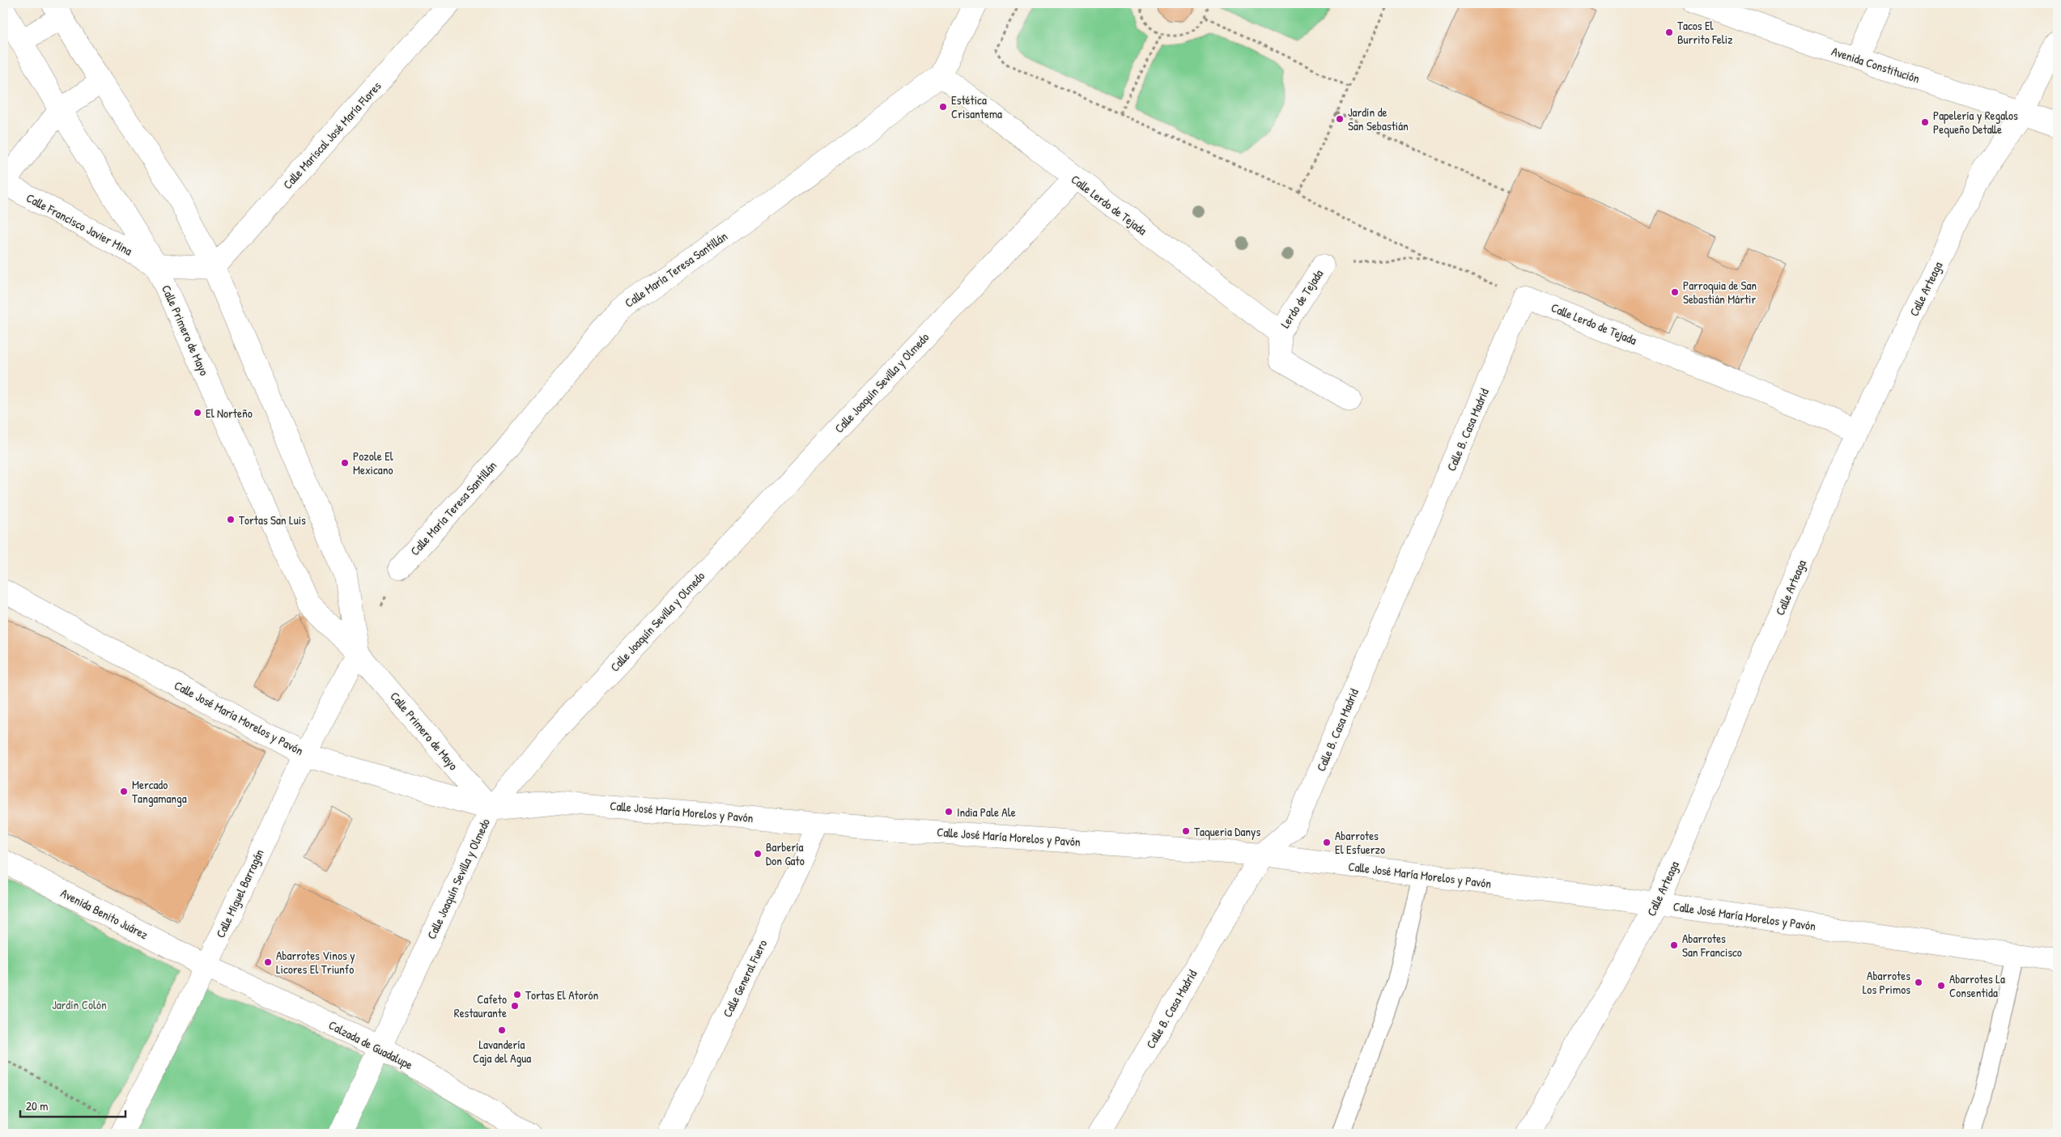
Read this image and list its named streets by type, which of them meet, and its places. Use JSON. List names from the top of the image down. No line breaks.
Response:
{"streets":{"street":["Avenida Constitución","Calle Mariscal José María Flores","Calle Lerdo de Tejada","Calle Francisco Javier Mina","Calle María Teresa Santillán","Calle Arteaga","Lerdo de Tejada","Calle Primero de Mayo","Calle Joaquín Sevilla y Olmedo","Calle B. Casa Madrid","Calle José María Morelos y Pavón","Calle Miguel Barragán","Avenida Benito Juárez","Calle General Fuero","Calzada de Guadalupe"]},"crossings":[["Avenida Constitución","Calle Arteaga"],["Calle Lerdo de Tejada","Calle María Teresa Santillán"],["Calle Lerdo de Tejada","Calle Arteaga"],["Calle Lerdo de Tejada","Lerdo de Tejada"],["Calle Lerdo de Tejada","Calle Joaquín Sevilla y Olmedo"],["Calle Lerdo de Tejada","Calle B. Casa Madrid"],["Calle Francisco Javier Mina","Calle Primero de Mayo"],["Calle Arteaga","Calle José María Morelos y Pavón"],["Calle Primero de Mayo","Calle Joaquín Sevilla y Olmedo"],["Calle Primero de Mayo","Calle José María Morelos y Pavón"],["Calle Primero de Mayo","Calle Miguel Barragán"],["Calle Joaquín Sevilla y Olmedo","Calle José María Morelos y Pavón"],["Calle Joaquín Sevilla y Olmedo","Calzada de Guadalupe"],["Calle B. Casa Madrid","Calle José María Morelos y Pavón"],["Calle José María Morelos y Pavón","Calle Miguel Barragán"],["Calle José María Morelos y Pavón","Calle General Fuero"],["Calle Miguel Barragán","Avenida Benito Juárez"],["Calle Miguel Barragán","Calzada de Guadalupe"],["Avenida Benito Juárez","Calzada de Guadalupe"]],"parks":["Jardín Colón"],"places":["Tacos El Burrito Feliz","Estética Crisantema","Jardín de San Sebastián","Papelería y Regalos Pequeño Detalle","Parroquia de San Sebastián Mártir","El Norteño","Pozole El Mexicano","Tortas San Luis","Mercado Tangamanga","India Pale Ale","Taqueria Danys","Abarrotes El Esfuerzo","Barbería Don Gato","Abarrotes San Francisco","Abarrotes Vinos y Licores El Triunfo","Abarrotes Los Primos","Abarrotes La Consentida","Tortas El Atorón","Cafeto Restaurante","Lavandería Caja del Agua"],"scale_bar":"20 m"}
